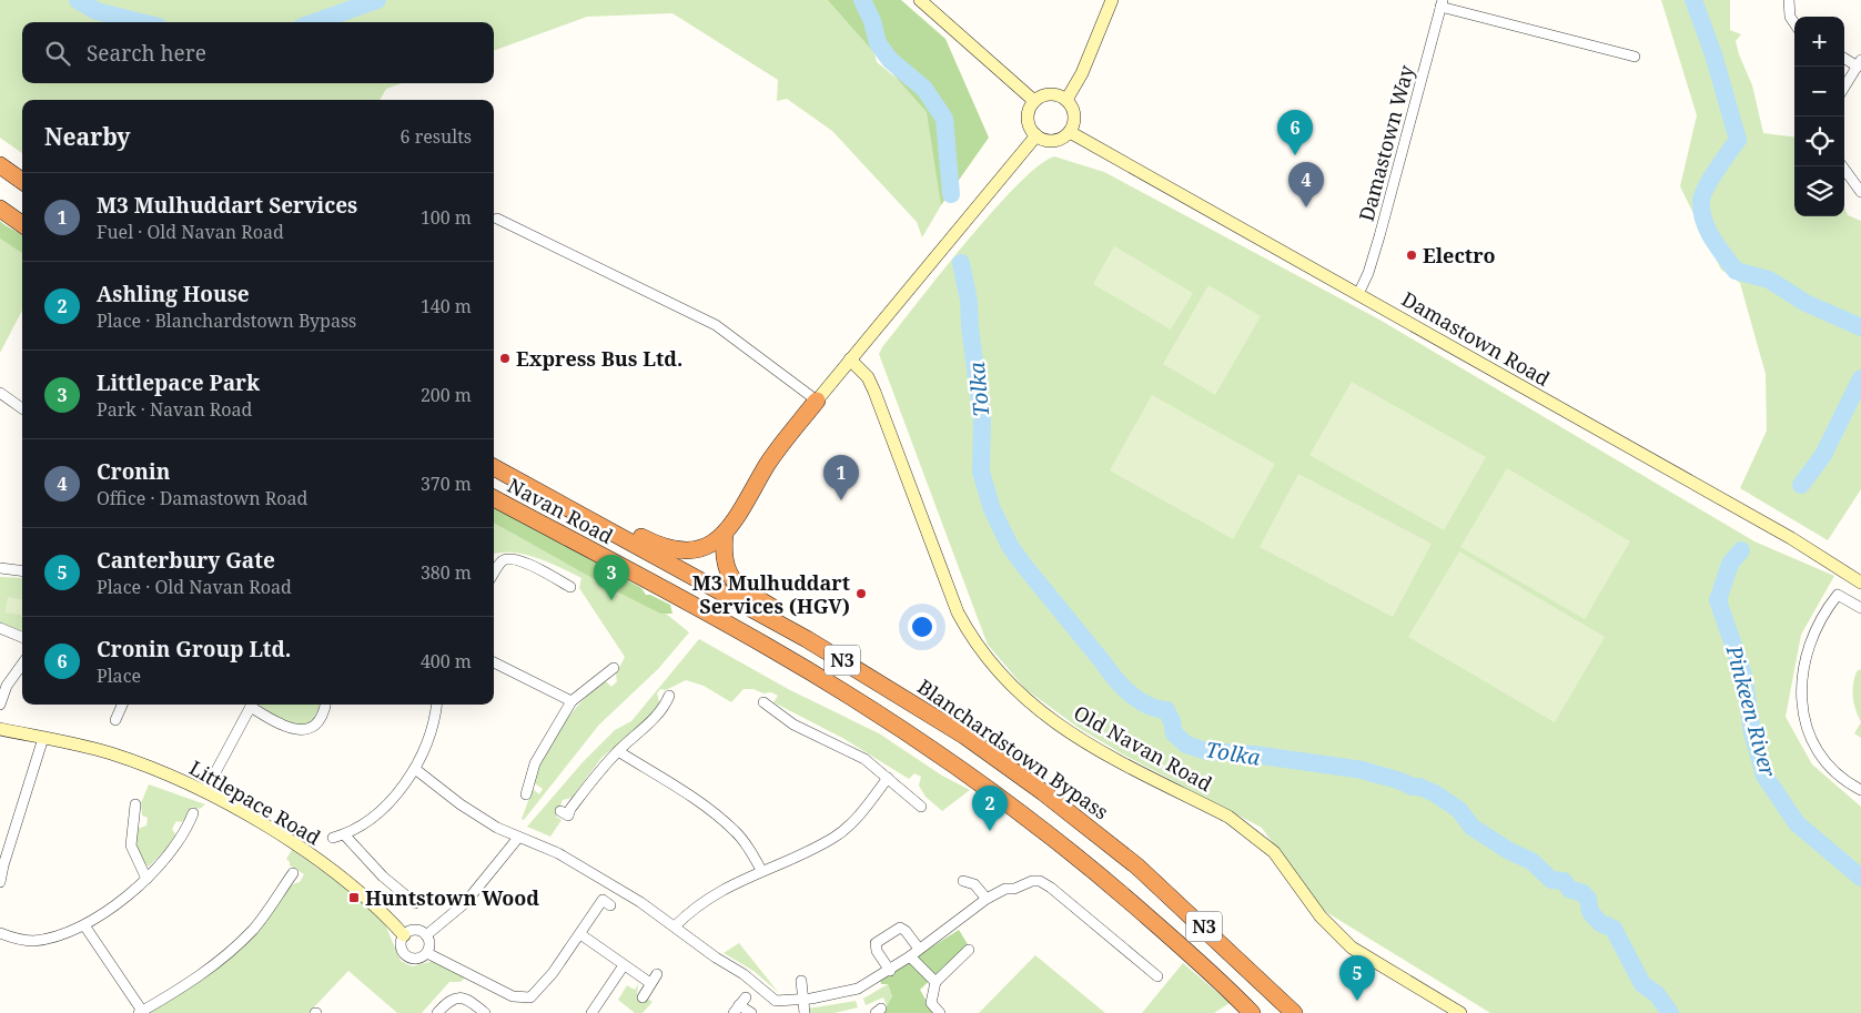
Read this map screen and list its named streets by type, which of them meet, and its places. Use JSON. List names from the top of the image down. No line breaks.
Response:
{"streets":{"highway":["Navan Road","N3","Blanchardstown Bypass"],"street":["Damastown Way","Damastown Road","Old Navan Road","Littlepace Road"]},"crossings":[["Damastown Way","Damastown Road"],["Navan Road","Blanchardstown Bypass"]],"water":["Tolka","Pinkeen River"],"places":{"other":["Electro","Express Bus Ltd.","M3 Mulhuddart Services (HGV)"],"transit":["Huntstown Wood"]},"page":{"map_buttons":["+","−"],"search":"Search here","heading":["Nearby","6 results"],"pins":["6","4","1","3","2","5"],"list":[{"mark":"1","name":"M3 Mulhuddart Services","note":"Fuel · Old Navan Road","value":"100 m"},{"mark":"2","name":"Ashling House","note":"Place · Blanchardstown Bypass","value":"140 m"},{"mark":"3","name":"Littlepace Park","note":"Park · Navan Road","value":"200 m"},{"mark":"4","name":"Cronin","note":"Office · Damastown Road","value":"370 m"},{"mark":"5","name":"Canterbury Gate","note":"Place · Old Navan Road","value":"380 m"},{"mark":"6","name":"Cronin Group Ltd.","note":"Place","value":"400 m"}]}}
